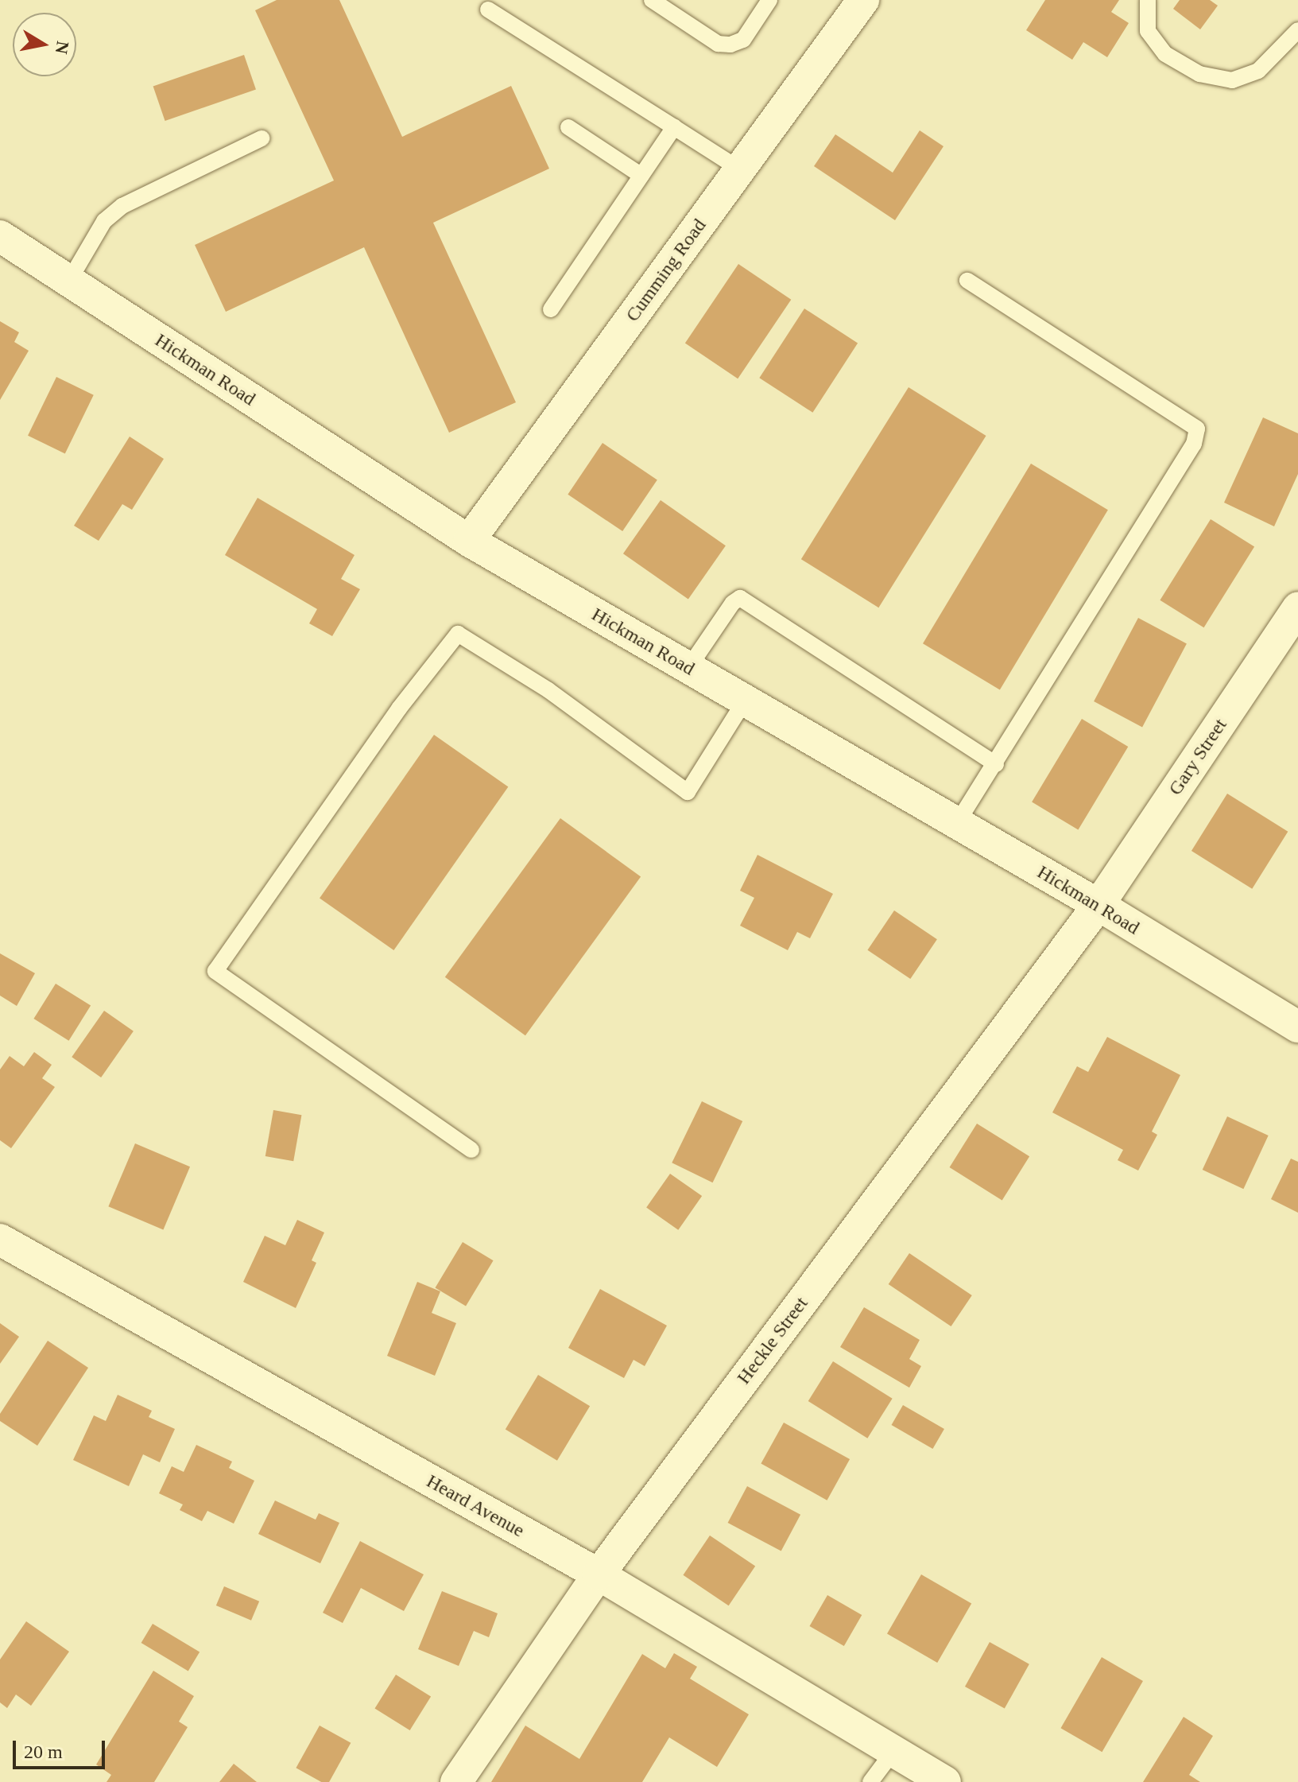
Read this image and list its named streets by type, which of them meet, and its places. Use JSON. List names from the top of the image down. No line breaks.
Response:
{"streets":{"street":["Cumming Road","Hickman Road","Gary Street","Heckle Street","Heard Avenue"]},"crossings":[["Cumming Road","Hickman Road"],["Hickman Road","Gary Street"],["Hickman Road","Heckle Street"],["Gary Street","Heckle Street"],["Heckle Street","Heard Avenue"]],"scale_bar":"20 m","north":"right"}
